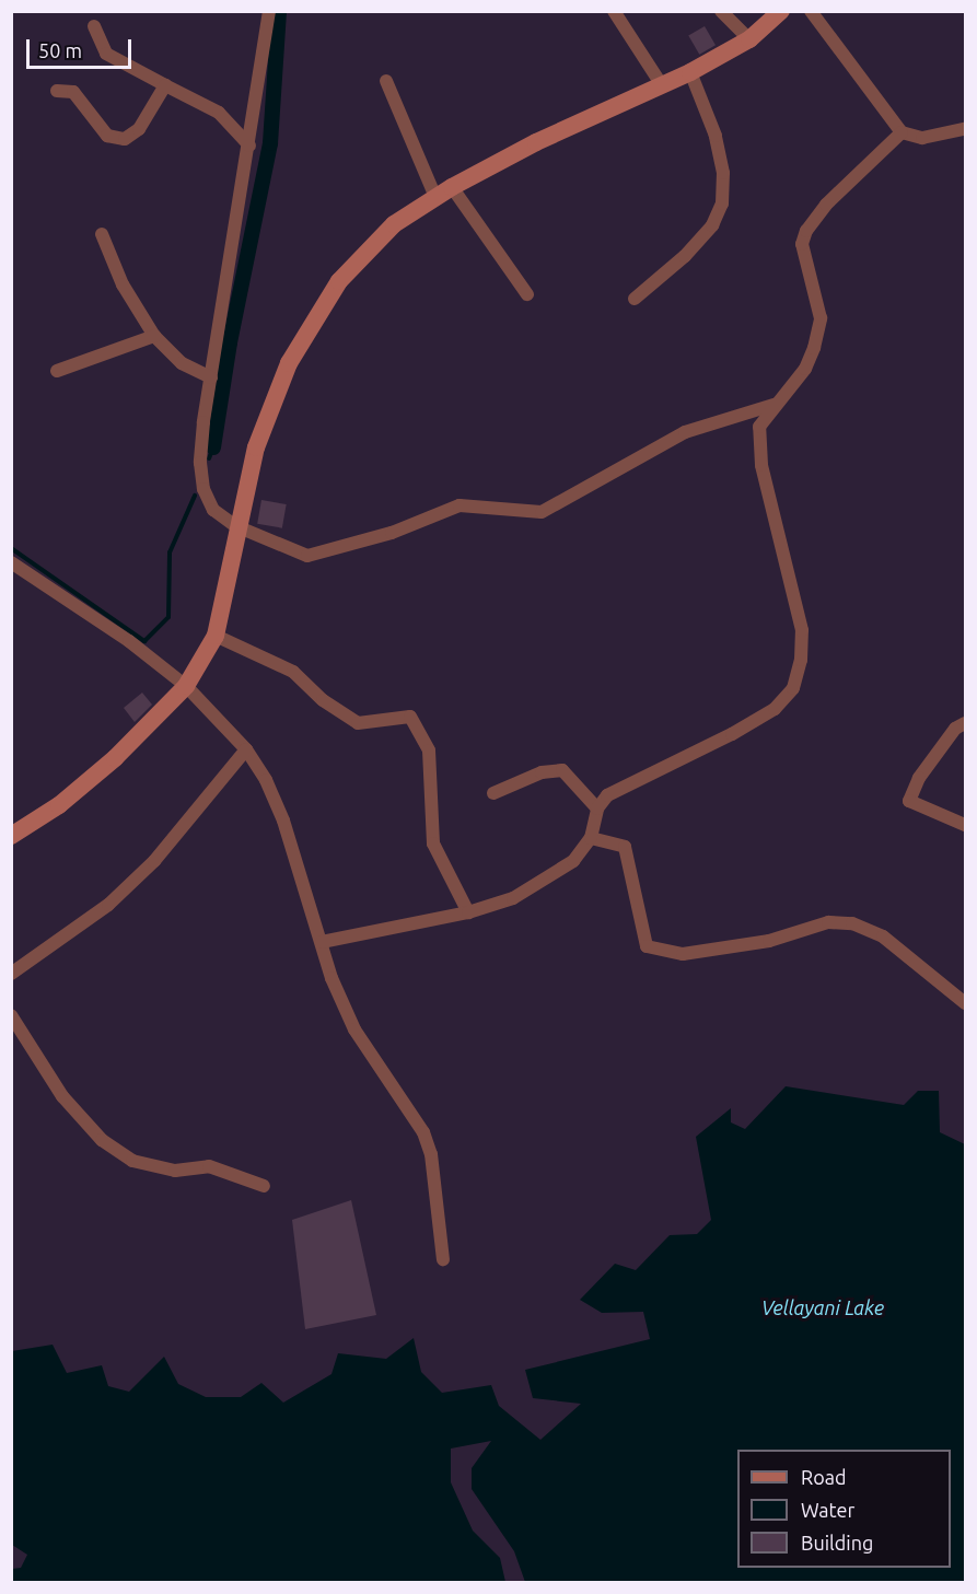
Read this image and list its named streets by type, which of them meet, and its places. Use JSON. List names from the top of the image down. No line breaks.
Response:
{"water":["Vellayani Lake"],"legend":["Road","Water","Building"],"scale_bar":"50 m"}
